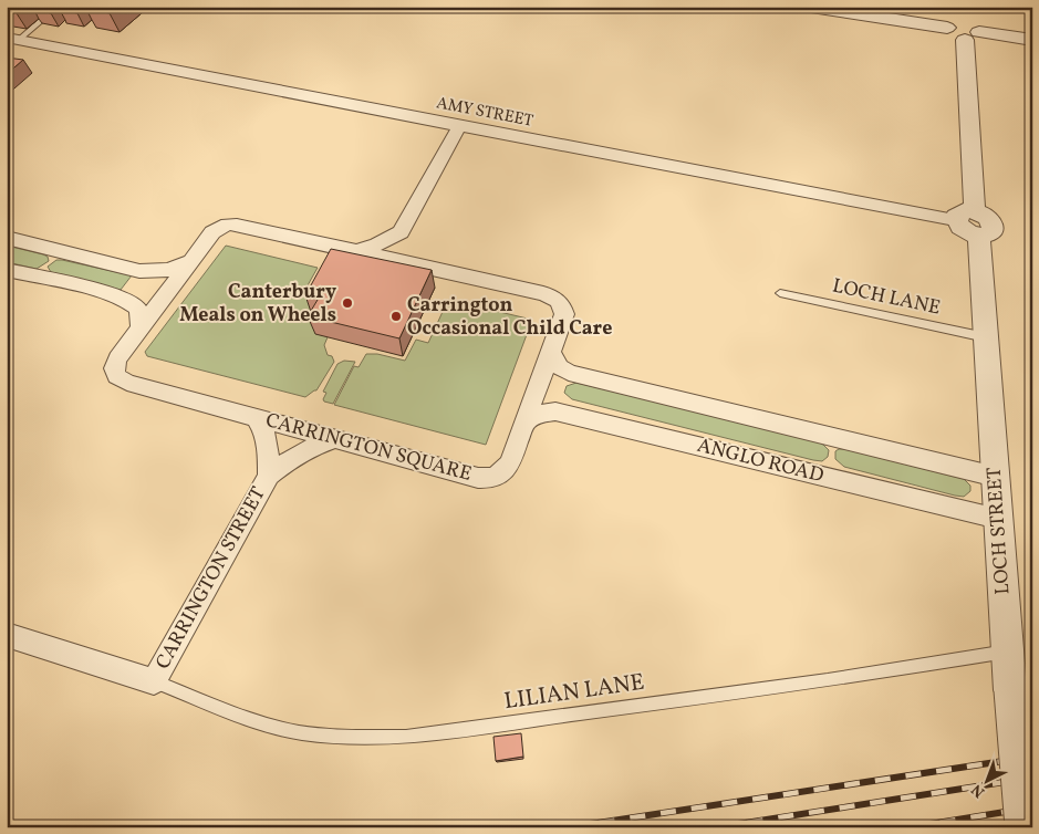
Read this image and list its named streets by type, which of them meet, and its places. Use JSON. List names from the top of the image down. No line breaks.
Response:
{"streets":{"street":["AMY STREET","CARRINGTON SQUARE","ANGLO ROAD","LOCH STREET","CARRINGTON STREET"],"lane":["LOCH LANE","LILIAN LANE"]},"crossings":[["AMY STREET","LOCH STREET"],["LOCH LANE","LOCH STREET"],["CARRINGTON SQUARE","ANGLO ROAD"],["CARRINGTON SQUARE","CARRINGTON STREET"],["ANGLO ROAD","LOCH STREET"],["LOCH STREET","LILIAN LANE"],["CARRINGTON STREET","LILIAN LANE"]],"places":["Canterbury Meals on Wheels","Carrington Occasional Child Care"],"north":"bottom left"}
